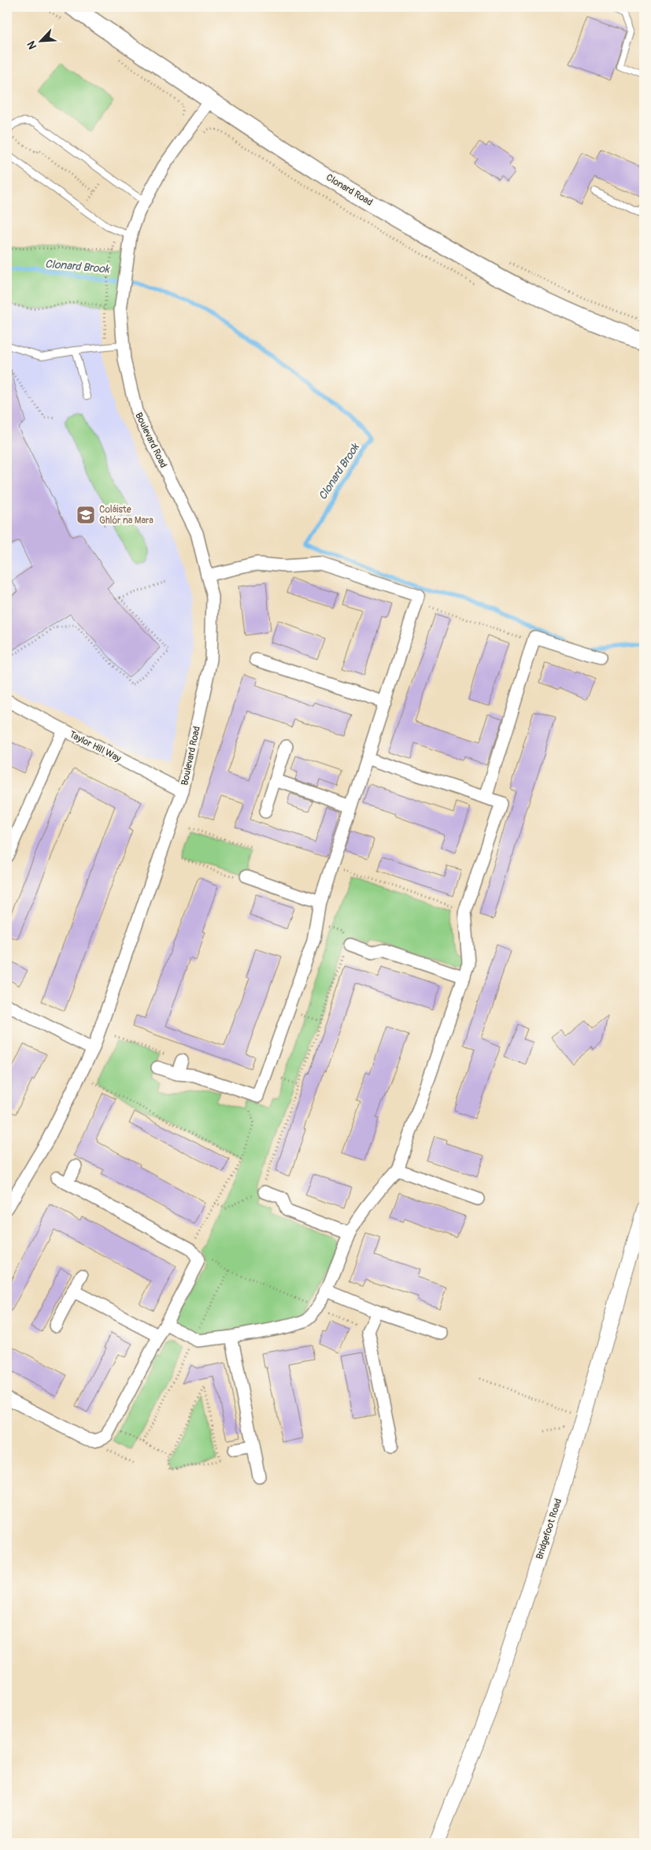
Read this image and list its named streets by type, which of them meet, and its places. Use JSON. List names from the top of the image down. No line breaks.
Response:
{"streets":{"main road":["Clonard Road"],"street":["Boulevard Road","Taylor Hill Way","Bridgefoot Road"]},"crossings":[["Clonard Road","Boulevard Road"],["Boulevard Road","Taylor Hill Way"]],"water":["Clonard Brook"],"places":{"school or university":["Coláiste Ghlór na Mara"]},"north":"bottom left"}
